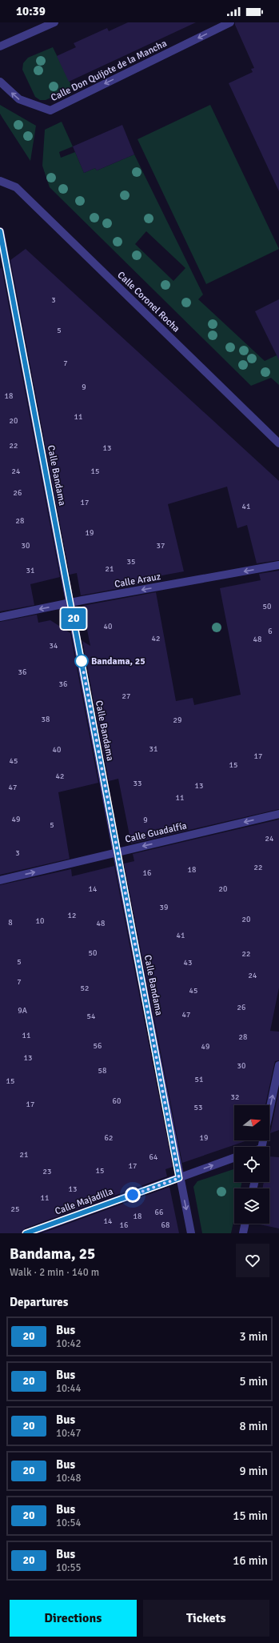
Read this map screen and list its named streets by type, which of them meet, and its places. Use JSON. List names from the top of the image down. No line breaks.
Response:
{"streets":{"street":["Calle Don Quijote de la Mancha","Calle Coronel Rocha","Calle Bandama","Calle Arauz","Calle Guadalfía","Calle Majadilla"]},"crossings":[["Calle Bandama","Calle Arauz"],["Calle Bandama","Calle Guadalfía"],["Calle Bandama","Calle Majadilla"]],"one_way":["Calle Don Quijote de la Mancha","Calle Arauz"],"places":["Bandama, 25"],"lines":["bus line 20"],"house_numbers":["3","5","7","9","18","11","20","22","13","24","15","26","17","41","28","19","30","37","35","21","31","50","40","6","42","48","34","36","36","27","38","29","31","40","17","45","15","42","33","13","47","11","49","9","5","24","3","22","18","16","14","20","39","12","20","10","8","48","41","50","22","5","43","24","7","52","45","26","9A","47","54","11","28","56","49","13","30","58","51","15","32","60","17","53","62","19","21","64","17","15","23","13","11","25","66","18","14","16","68"],"north":"right","page":{"status":"10:39","on_map":"20","heading":[["Bandama, 25","Walk · 2 min · 140 m"],"Departures"],"list":[{"mark":"20","name":"Bus","note":"10:42","value":"3 min"},{"mark":"20","name":"Bus","note":"10:44","value":"5 min"},{"mark":"20","name":"Bus","note":"10:47","value":"8 min"},{"mark":"20","name":"Bus","note":"10:48","value":"9 min"},{"mark":"20","name":"Bus","note":"10:54","value":"15 min"},{"mark":"20","name":"Bus","note":"10:55","value":"16 min"}],"buttons":["Directions","Tickets"]}}
